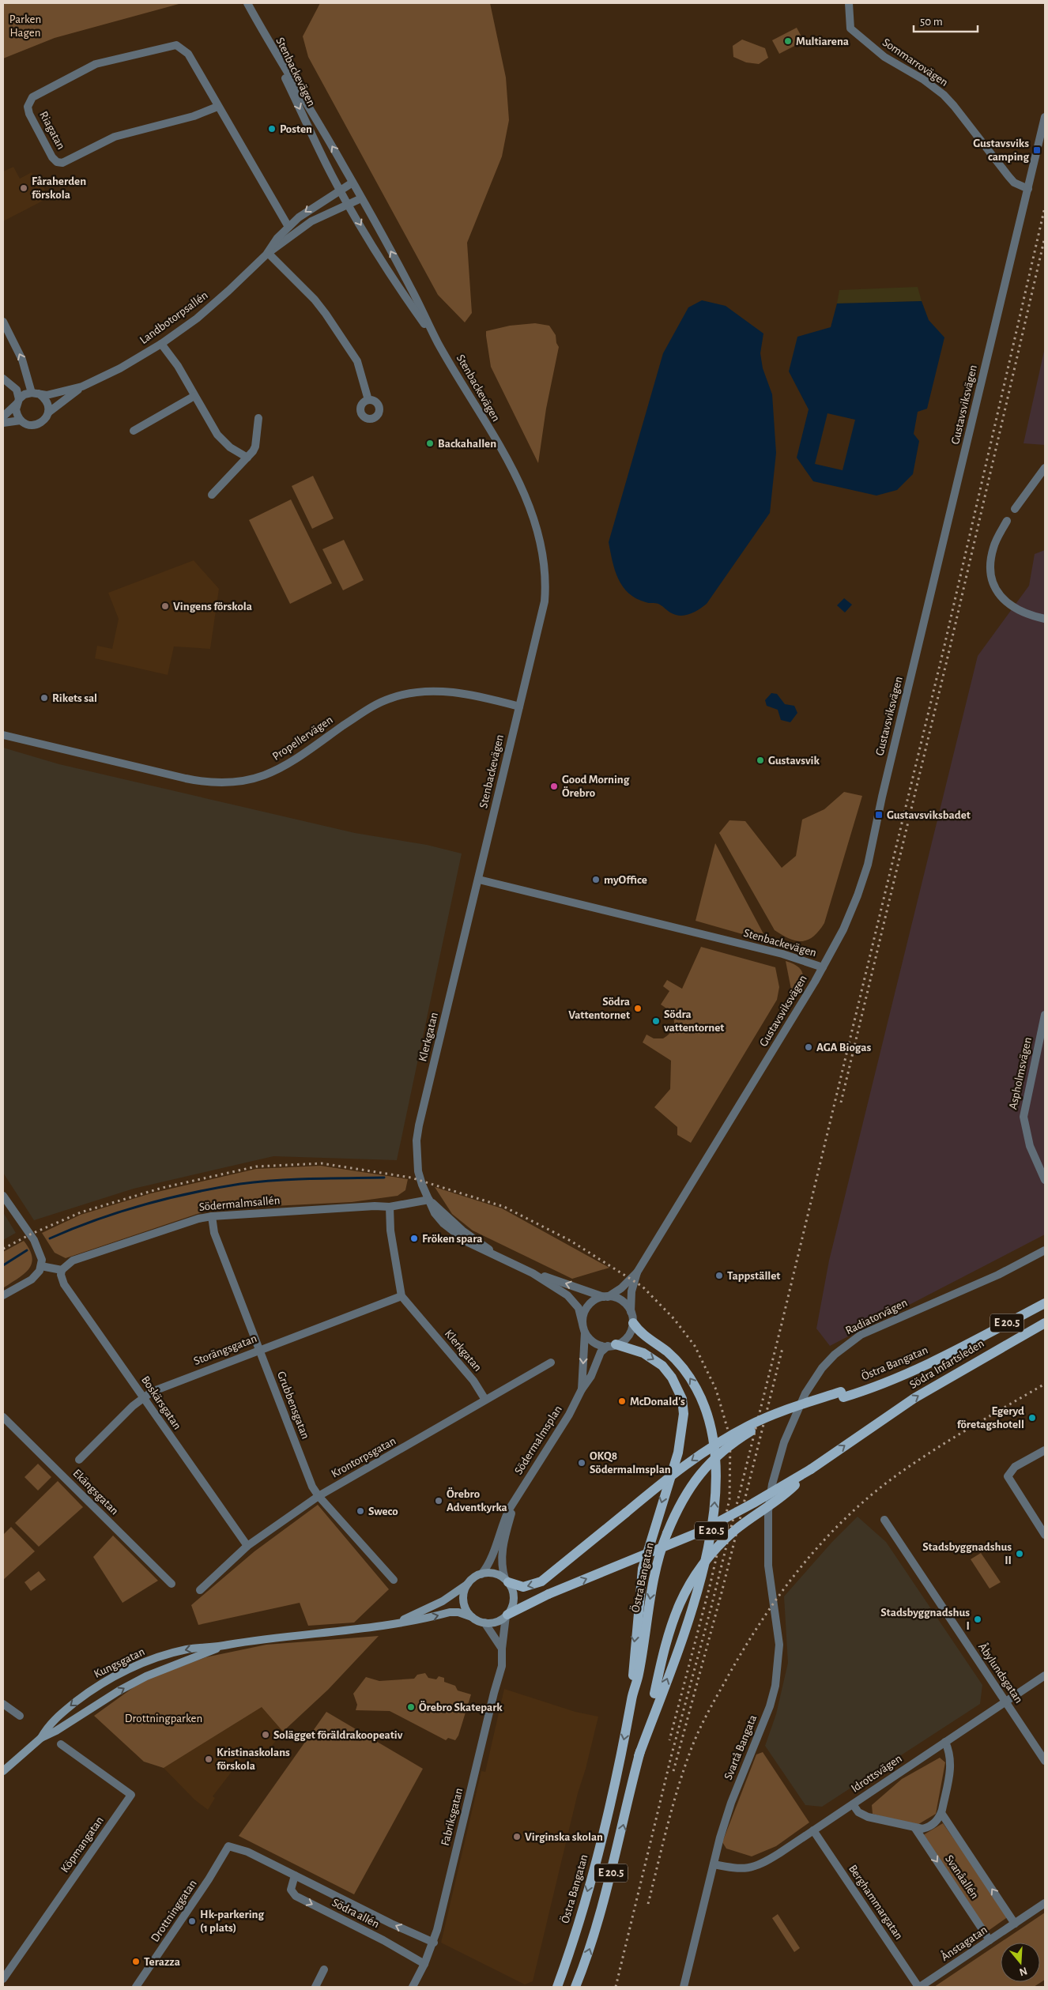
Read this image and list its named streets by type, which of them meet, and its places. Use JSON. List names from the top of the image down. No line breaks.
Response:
{"streets":{"main road":["E 20.5","Östra Bangatan","Södra Infartsleden","Kungsgatan"],"street":["Sommarrovägen","Stenbackevägen","Riagatan","Landbotorpsallén","Gustavsviksvägen","Propellervägen","Klerkgatan","Aspholmsvägen","Södermalmsallén","Radiatorvägen","Storängsgatan","Boskärsgatan","Grubbensgatan","Södermalmsplan","Krontorpsgatan","Ekängsgatan","Åbylundsgatan","Svartå Bangata","Idrottsvägen","Fabriksgatan","Köpmangatan","Svanåallén","Berghammargatan","Drottninggatan","Södra allén","Ånstagatan"]},"crossings":[["Sommarrovägen","Gustavsviksvägen"],["Stenbackevägen","Landbotorpsallén"],["Stenbackevägen","Gustavsviksvägen"],["Stenbackevägen","Propellervägen"],["Stenbackevägen","Klerkgatan"],["Riagatan","Landbotorpsallén"],["Gustavsviksvägen","E 20.5"],["Gustavsviksvägen","Södermalmsplan"],["Klerkgatan","Södermalmsallén"],["Klerkgatan","Storängsgatan"],["Klerkgatan","Krontorpsgatan"],["Södermalmsallén","Boskärsgatan"],["Södermalmsallén","Grubbensgatan"],["Radiatorvägen","Svartå Bangata"],["E 20.5","Östra Bangatan"],["E 20.5","Södra Infartsleden"],["E 20.5","Södermalmsplan"],["Storängsgatan","Boskärsgatan"],["Storängsgatan","Grubbensgatan"],["Östra Bangatan","Södra Infartsleden"],["Boskärsgatan","Krontorpsgatan"],["Grubbensgatan","Krontorpsgatan"],["Södermalmsplan","Kungsgatan"],["Södermalmsplan","Fabriksgatan"],["Kungsgatan","Fabriksgatan"],["Åbylundsgatan","Idrottsvägen"],["Svartå Bangata","Idrottsvägen"],["Idrottsvägen","Berghammargatan"],["Fabriksgatan","Södra allén"],["Svanåallén","Ånstagatan"],["Berghammargatan","Ånstagatan"],["Drottninggatan","Södra allén"]],"parks":["Parken Hagen","Drottningparken"],"places":{"other":["Multiarena","Posten","Fåraherden förskola","Backahallen","Vingens förskola","Rikets sal","Gustavsvik","Good Morning Örebro","myOffice","Södra Vattentornet","Södra vattentornet","AGA Biogas","Fröken spara","Tappstället","McDonald's","Egeryd företagshotell","OKQ8 Södermalmsplan","Örebro Adventkyrka","Sweco","Stadsbyggnadshus II","Stadsbyggnadshus I","Örebro Skatepark","Solägget föräldrakoopeativ","Kristinaskolans förskola","Virginska skolan","Hk-parkering (1 plats)","Terazza"],"transit":["Gustavsviks camping","Gustavsviksbadet"]},"scale_bar":"50 m","north":"bottom"}
